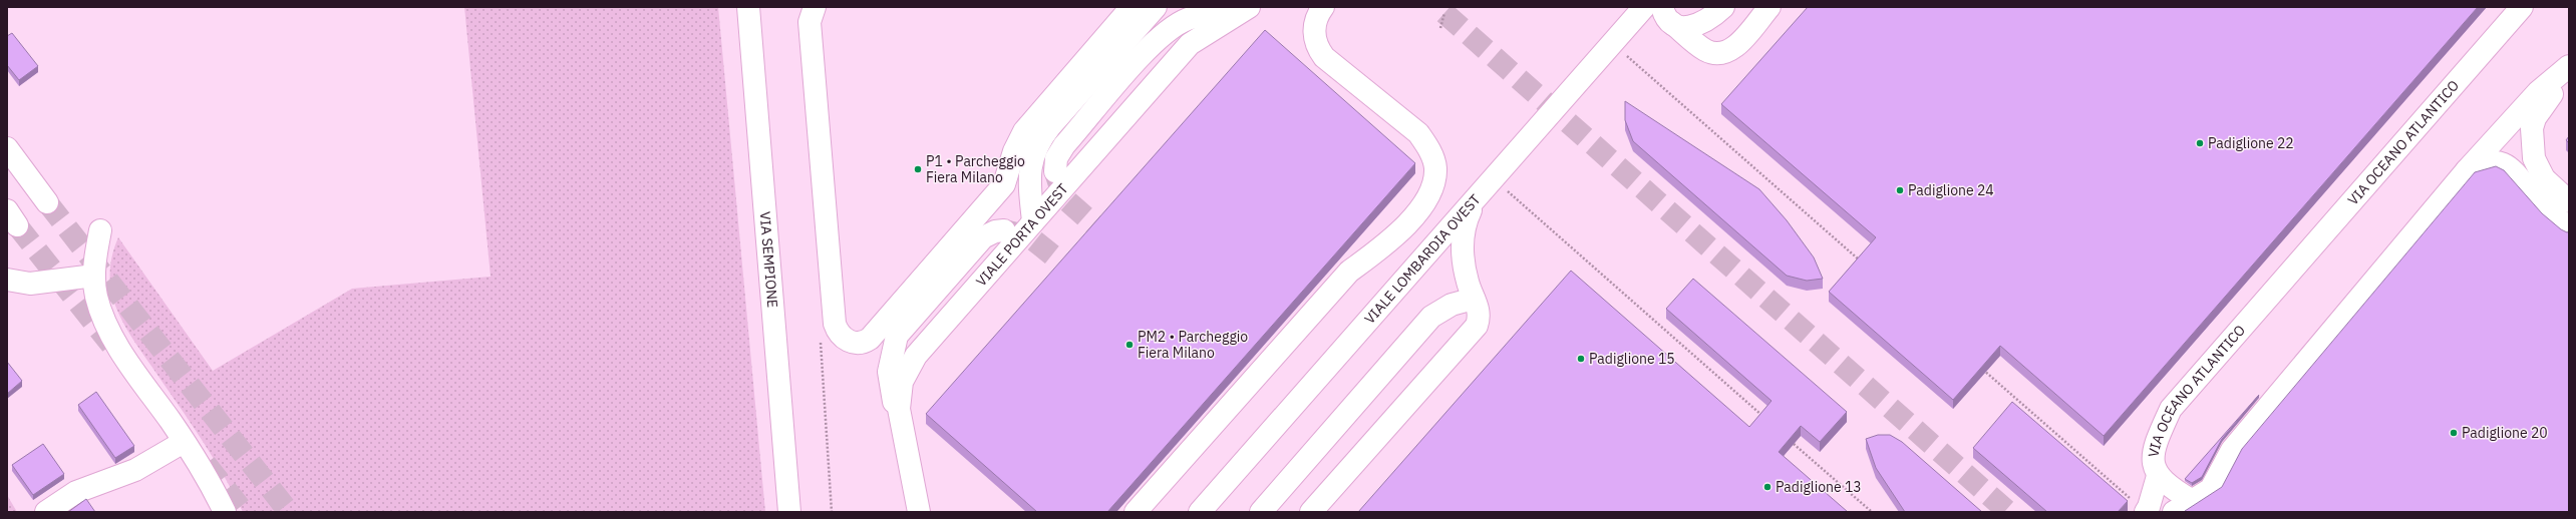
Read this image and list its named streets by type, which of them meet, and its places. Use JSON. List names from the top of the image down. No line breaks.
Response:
{"streets":{"main road":["VIA OCEANO ATLANTICO","VIALE PORTA OVEST","VIA SEMPIONE","VIALE LOMBARDIA OVEST"]},"places":["Padiglione 22","P1 • Parcheggio Fiera Milano","Padiglione 24","PM2 • Parcheggio Fiera Milano","Padiglione 15","Padiglione 20","Padiglione 13"]}
